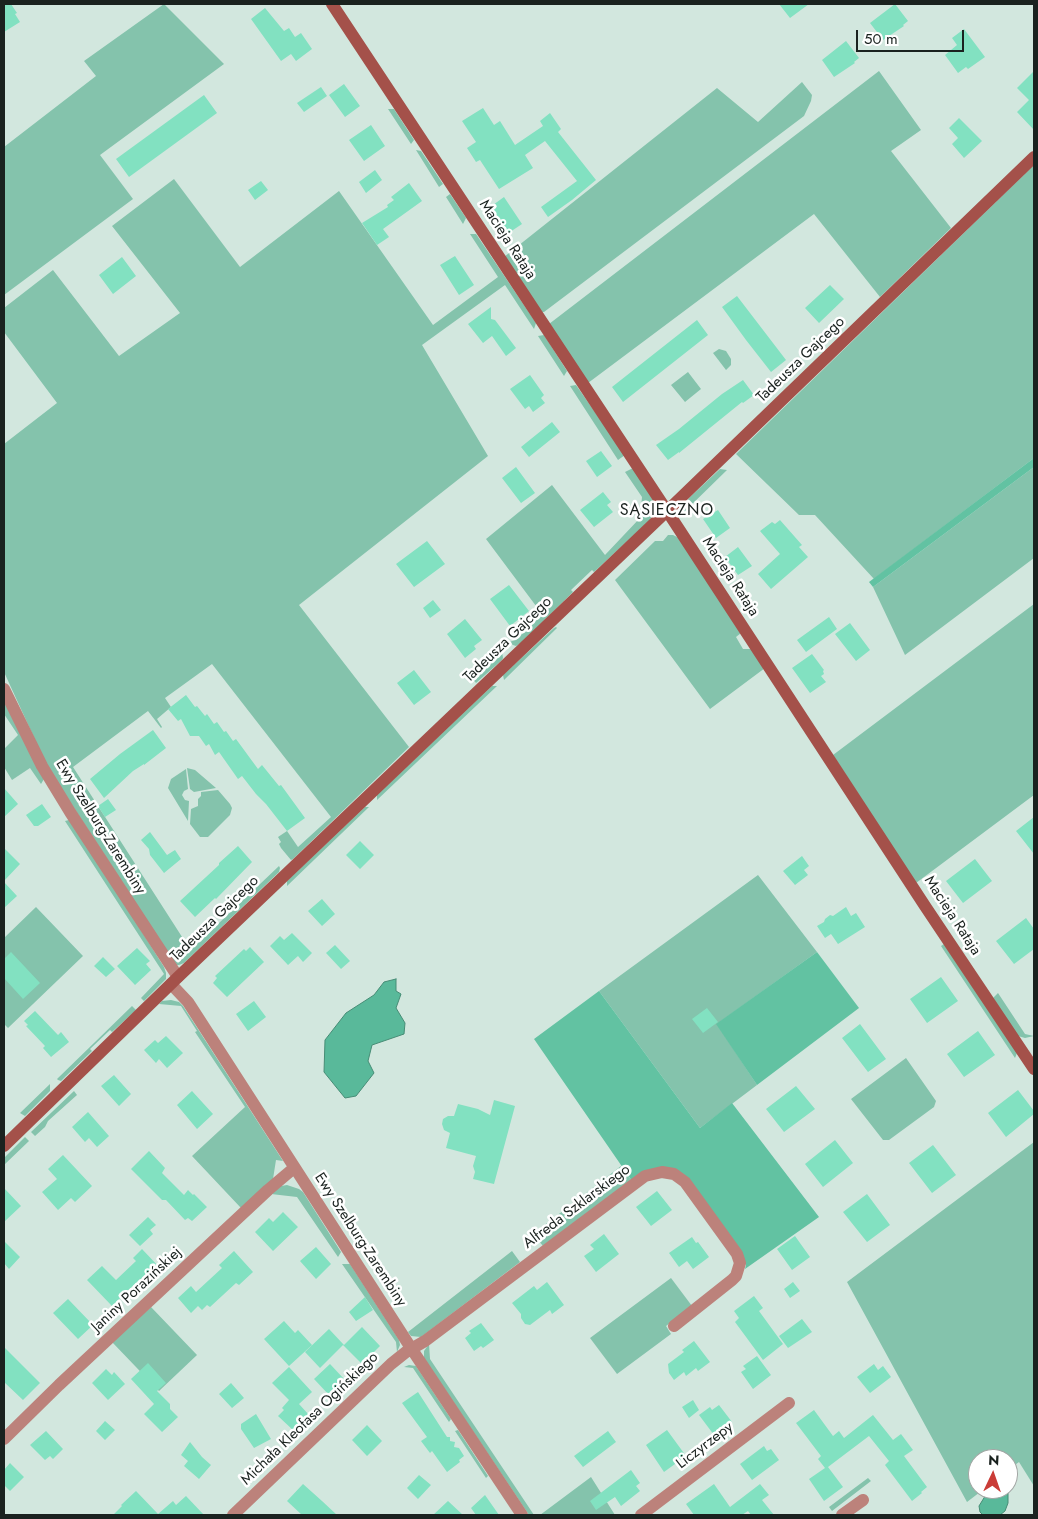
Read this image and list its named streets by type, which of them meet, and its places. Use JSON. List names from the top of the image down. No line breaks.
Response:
{"streets":{"street":["Macieja Rataja","Tadeusza Gajcego","Ewy Szelburg-Zarembiny","Alfreda Szklarskiego","Janiny Porazińskiej","Michała Kleofasa Ogińskiego","Liczyrzepy"]},"crossings":[["Macieja Rataja","Tadeusza Gajcego"],["Tadeusza Gajcego","Ewy Szelburg-Zarembiny"],["Ewy Szelburg-Zarembiny","Alfreda Szklarskiego"],["Ewy Szelburg-Zarembiny","Janiny Porazińskiej"],["Ewy Szelburg-Zarembiny","Michała Kleofasa Ogińskiego"],["Alfreda Szklarskiego","Michała Kleofasa Ogińskiego"]],"districts":["SĄSIECZNO"],"scale_bar":"50 m","north":"top"}
